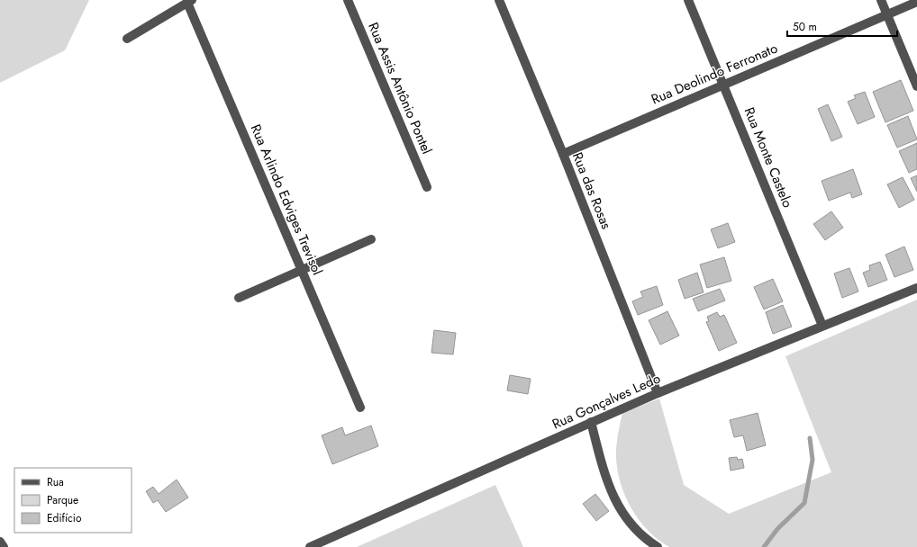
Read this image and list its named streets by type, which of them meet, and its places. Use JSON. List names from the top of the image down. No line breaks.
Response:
{"streets":{"street":["Rua Deolindo Ferronato","Rua Assis Antônio Pontel","Rua Monte Castelo","Rua das Rosas","Rua Arlindo Edviges Trevisol","Rua Gonçalves Ledo"]},"crossings":[["Rua Deolindo Ferronato","Rua Monte Castelo"],["Rua Deolindo Ferronato","Rua das Rosas"],["Rua Monte Castelo","Rua Gonçalves Ledo"],["Rua das Rosas","Rua Gonçalves Ledo"]],"legend":["Rua","Parque","Edifício"],"scale_bar":"50 m"}
